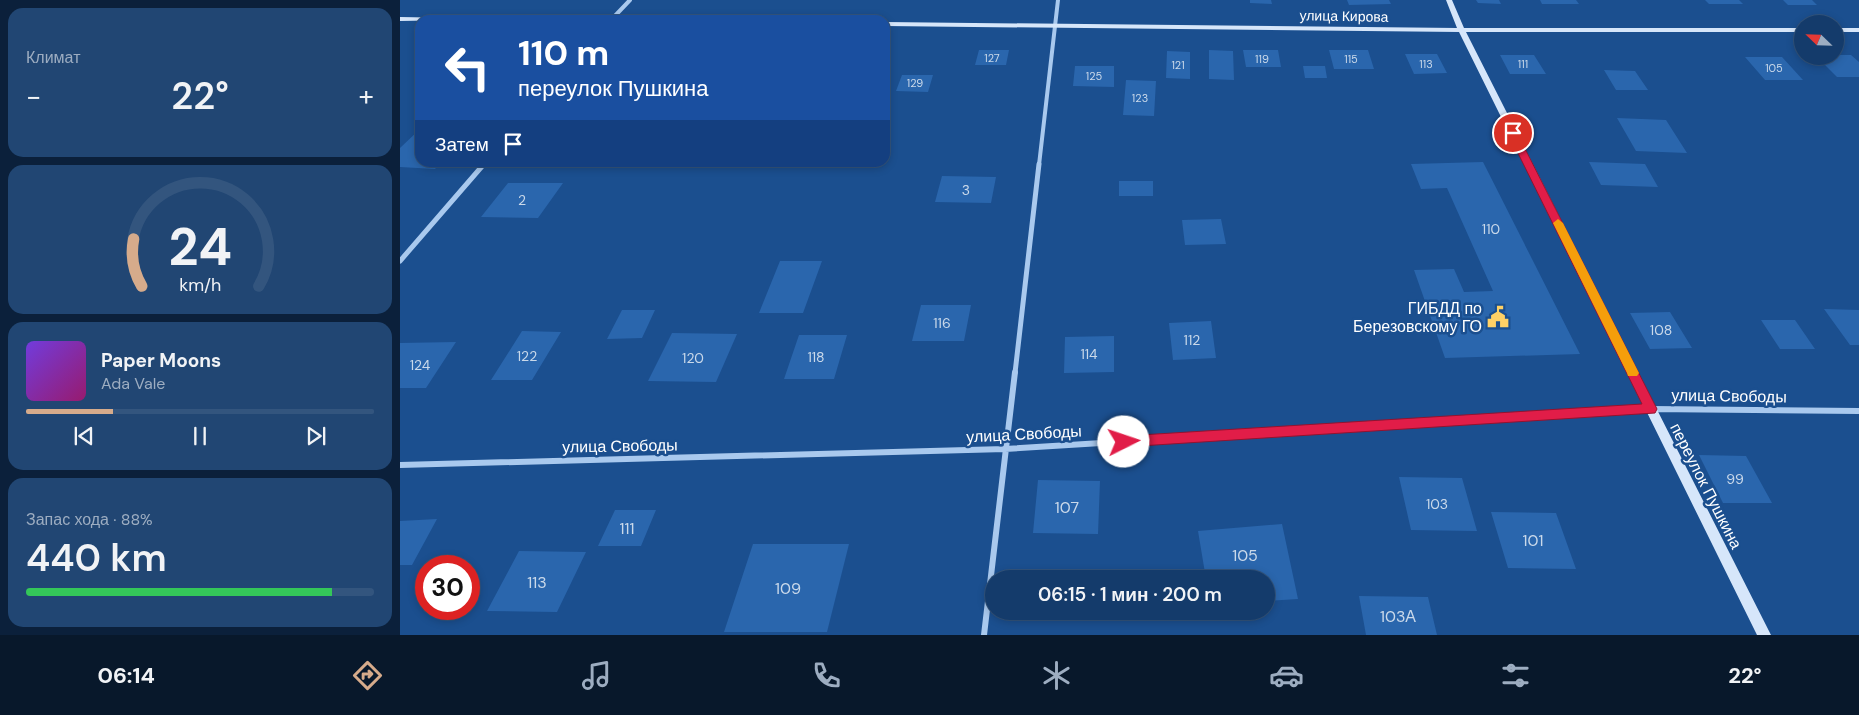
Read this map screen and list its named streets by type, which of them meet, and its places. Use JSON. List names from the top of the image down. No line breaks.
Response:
{"streets":{"street":["улица Кирова","улица Свободы","переулок Пушкина"]},"crossings":[["улица Кирова","переулок Пушкина"],["улица Свободы","переулок Пушкина"]],"places":{"public building":["ГИБДД по Березовскому ГО"]},"house_numbers":["127","119","115","113","111","121","105","125","129","123","3","2","110","116","108","112","114","122","118","120","124","99","103","107","111","101","105","113","109","103А"],"north":"top left","page":{"tile":["Климат",["Запас хода · 88%","440 km"]],"turn":["110 m","переулок Пушкина"],"heat":["−","22°","+"],"then":"Затем","song":["Paper Moons","Ada Vale"],"limit":"30","trip":"06:15 · 1 мин · 200 m","tabs":["06:14","22°"],"gauge":["24","km/h"]}}
